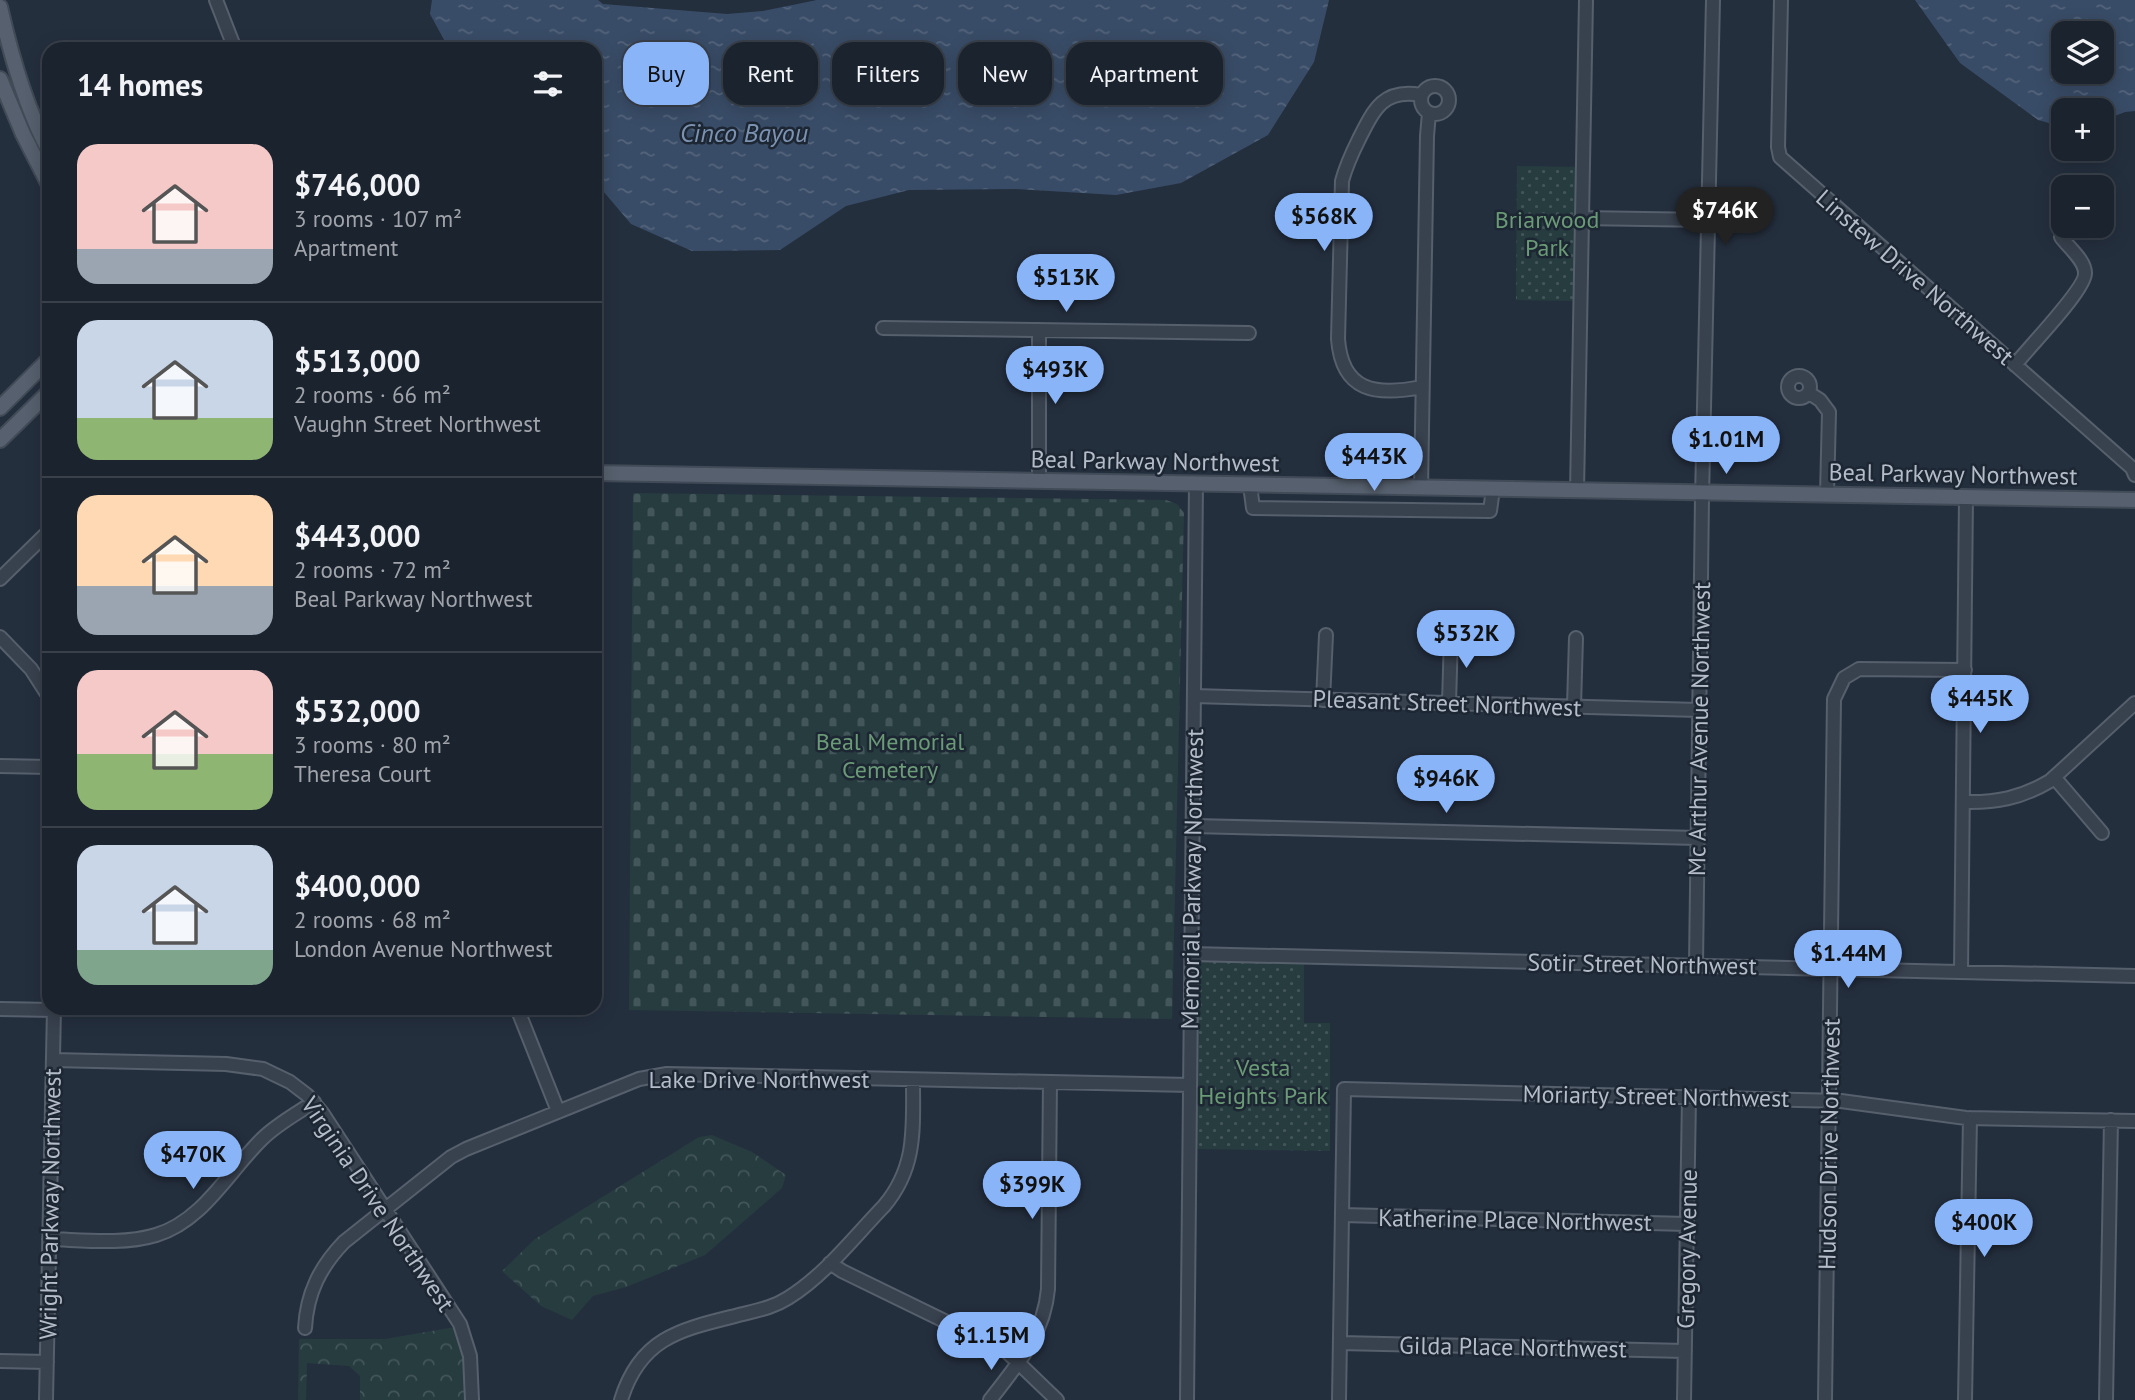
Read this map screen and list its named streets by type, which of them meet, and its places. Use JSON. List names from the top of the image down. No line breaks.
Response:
{"streets":{"main road":["Beal Parkway Northwest"],"street":["Linstew Drive Northwest","Pleasant Street Northwest","Mc Arthur Avenue Northwest","Memorial Parkway Northwest","Sotir Street Northwest","Lake Drive Northwest","Moriarty Street Northwest","Hudson Drive Northwest","Wright Parkway Northwest","Virginia Drive Northwest","Katherine Place Northwest","Gregory Avenue","Gilda Place Northwest"]},"crossings":[["Beal Parkway Northwest","Mc Arthur Avenue Northwest"],["Beal Parkway Northwest","Memorial Parkway Northwest"],["Pleasant Street Northwest","Mc Arthur Avenue Northwest"],["Pleasant Street Northwest","Memorial Parkway Northwest"],["Mc Arthur Avenue Northwest","Sotir Street Northwest"],["Memorial Parkway Northwest","Sotir Street Northwest"],["Memorial Parkway Northwest","Lake Drive Northwest"],["Sotir Street Northwest","Hudson Drive Northwest"],["Lake Drive Northwest","Virginia Drive Northwest"],["Moriarty Street Northwest","Hudson Drive Northwest"],["Moriarty Street Northwest","Katherine Place Northwest"],["Moriarty Street Northwest","Gregory Avenue"],["Wright Parkway Northwest","Virginia Drive Northwest"],["Katherine Place Northwest","Gregory Avenue"],["Gregory Avenue","Gilda Place Northwest"]],"water":["Cinco Bayou"],"parks":["Briarwood Park","Beal Memorial Cemetery","Vesta Heights Park"],"page":{"map_buttons":["+","−"],"chip":["Buy","Rent","Filters","New","Apartment"],"heading":"14 homes","list":[{"name":"$746,000","note":"3 rooms · 107 m² · Apartment"},{"name":"$513,000","note":"2 rooms · 66 m² · Vaughn Street Northwest"},{"name":"$443,000","note":"2 rooms · 72 m² · Beal Parkway Northwest"},{"name":"$532,000","note":"3 rooms · 80 m² · Theresa Court"},{"name":"$400,000","note":"2 rooms · 68 m² · London Avenue Northwest"}],"price":["$746K","$568K","$513K","$493K","$1.01M","$443K","$532K","$445K","$946K","$1.44M","$470K","$399K","$400K","$1.15M"]}}
